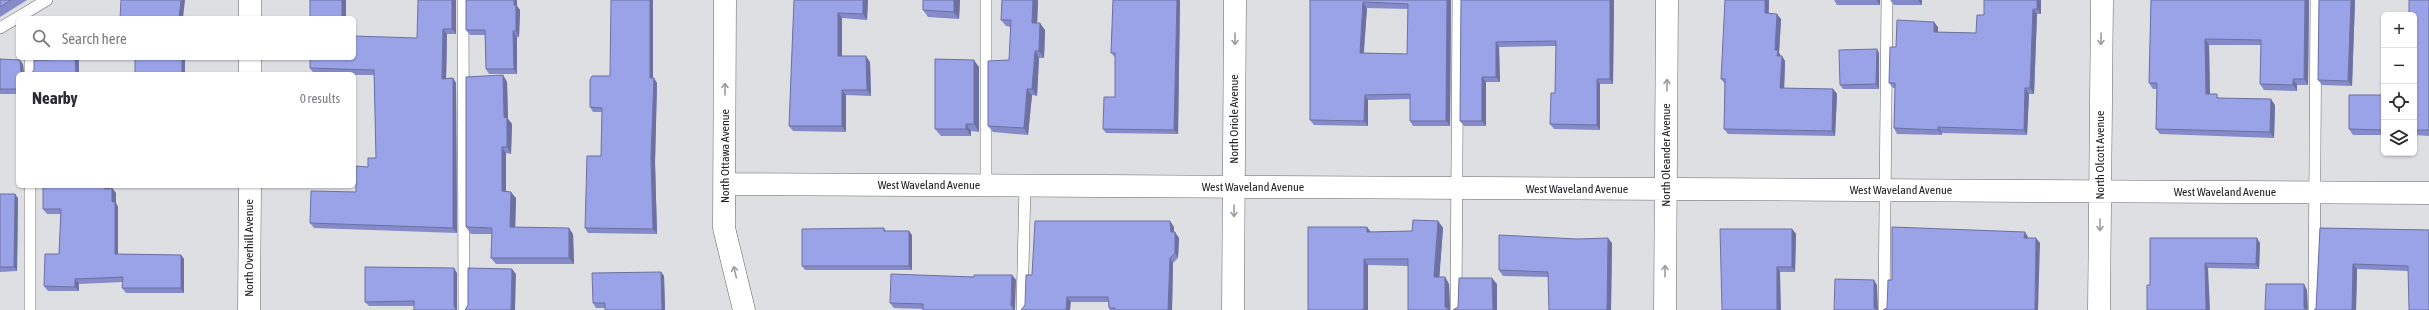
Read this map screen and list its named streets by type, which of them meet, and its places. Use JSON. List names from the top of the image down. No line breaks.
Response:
{"streets":{"street":["North Oriole Avenue","North Oleander Avenue","North Olcott Avenue","North Ottawa Avenue","West Waveland Avenue","North Overhill Avenue"]},"crossings":[["North Oriole Avenue","West Waveland Avenue"],["North Oleander Avenue","West Waveland Avenue"],["North Olcott Avenue","West Waveland Avenue"],["North Ottawa Avenue","West Waveland Avenue"]],"one_way":["North Oriole Avenue","North Oleander Avenue","North Olcott Avenue","North Ottawa Avenue"],"page":{"map_buttons":["+","−"],"search":"Search here","heading":["Nearby","0 results"]}}
